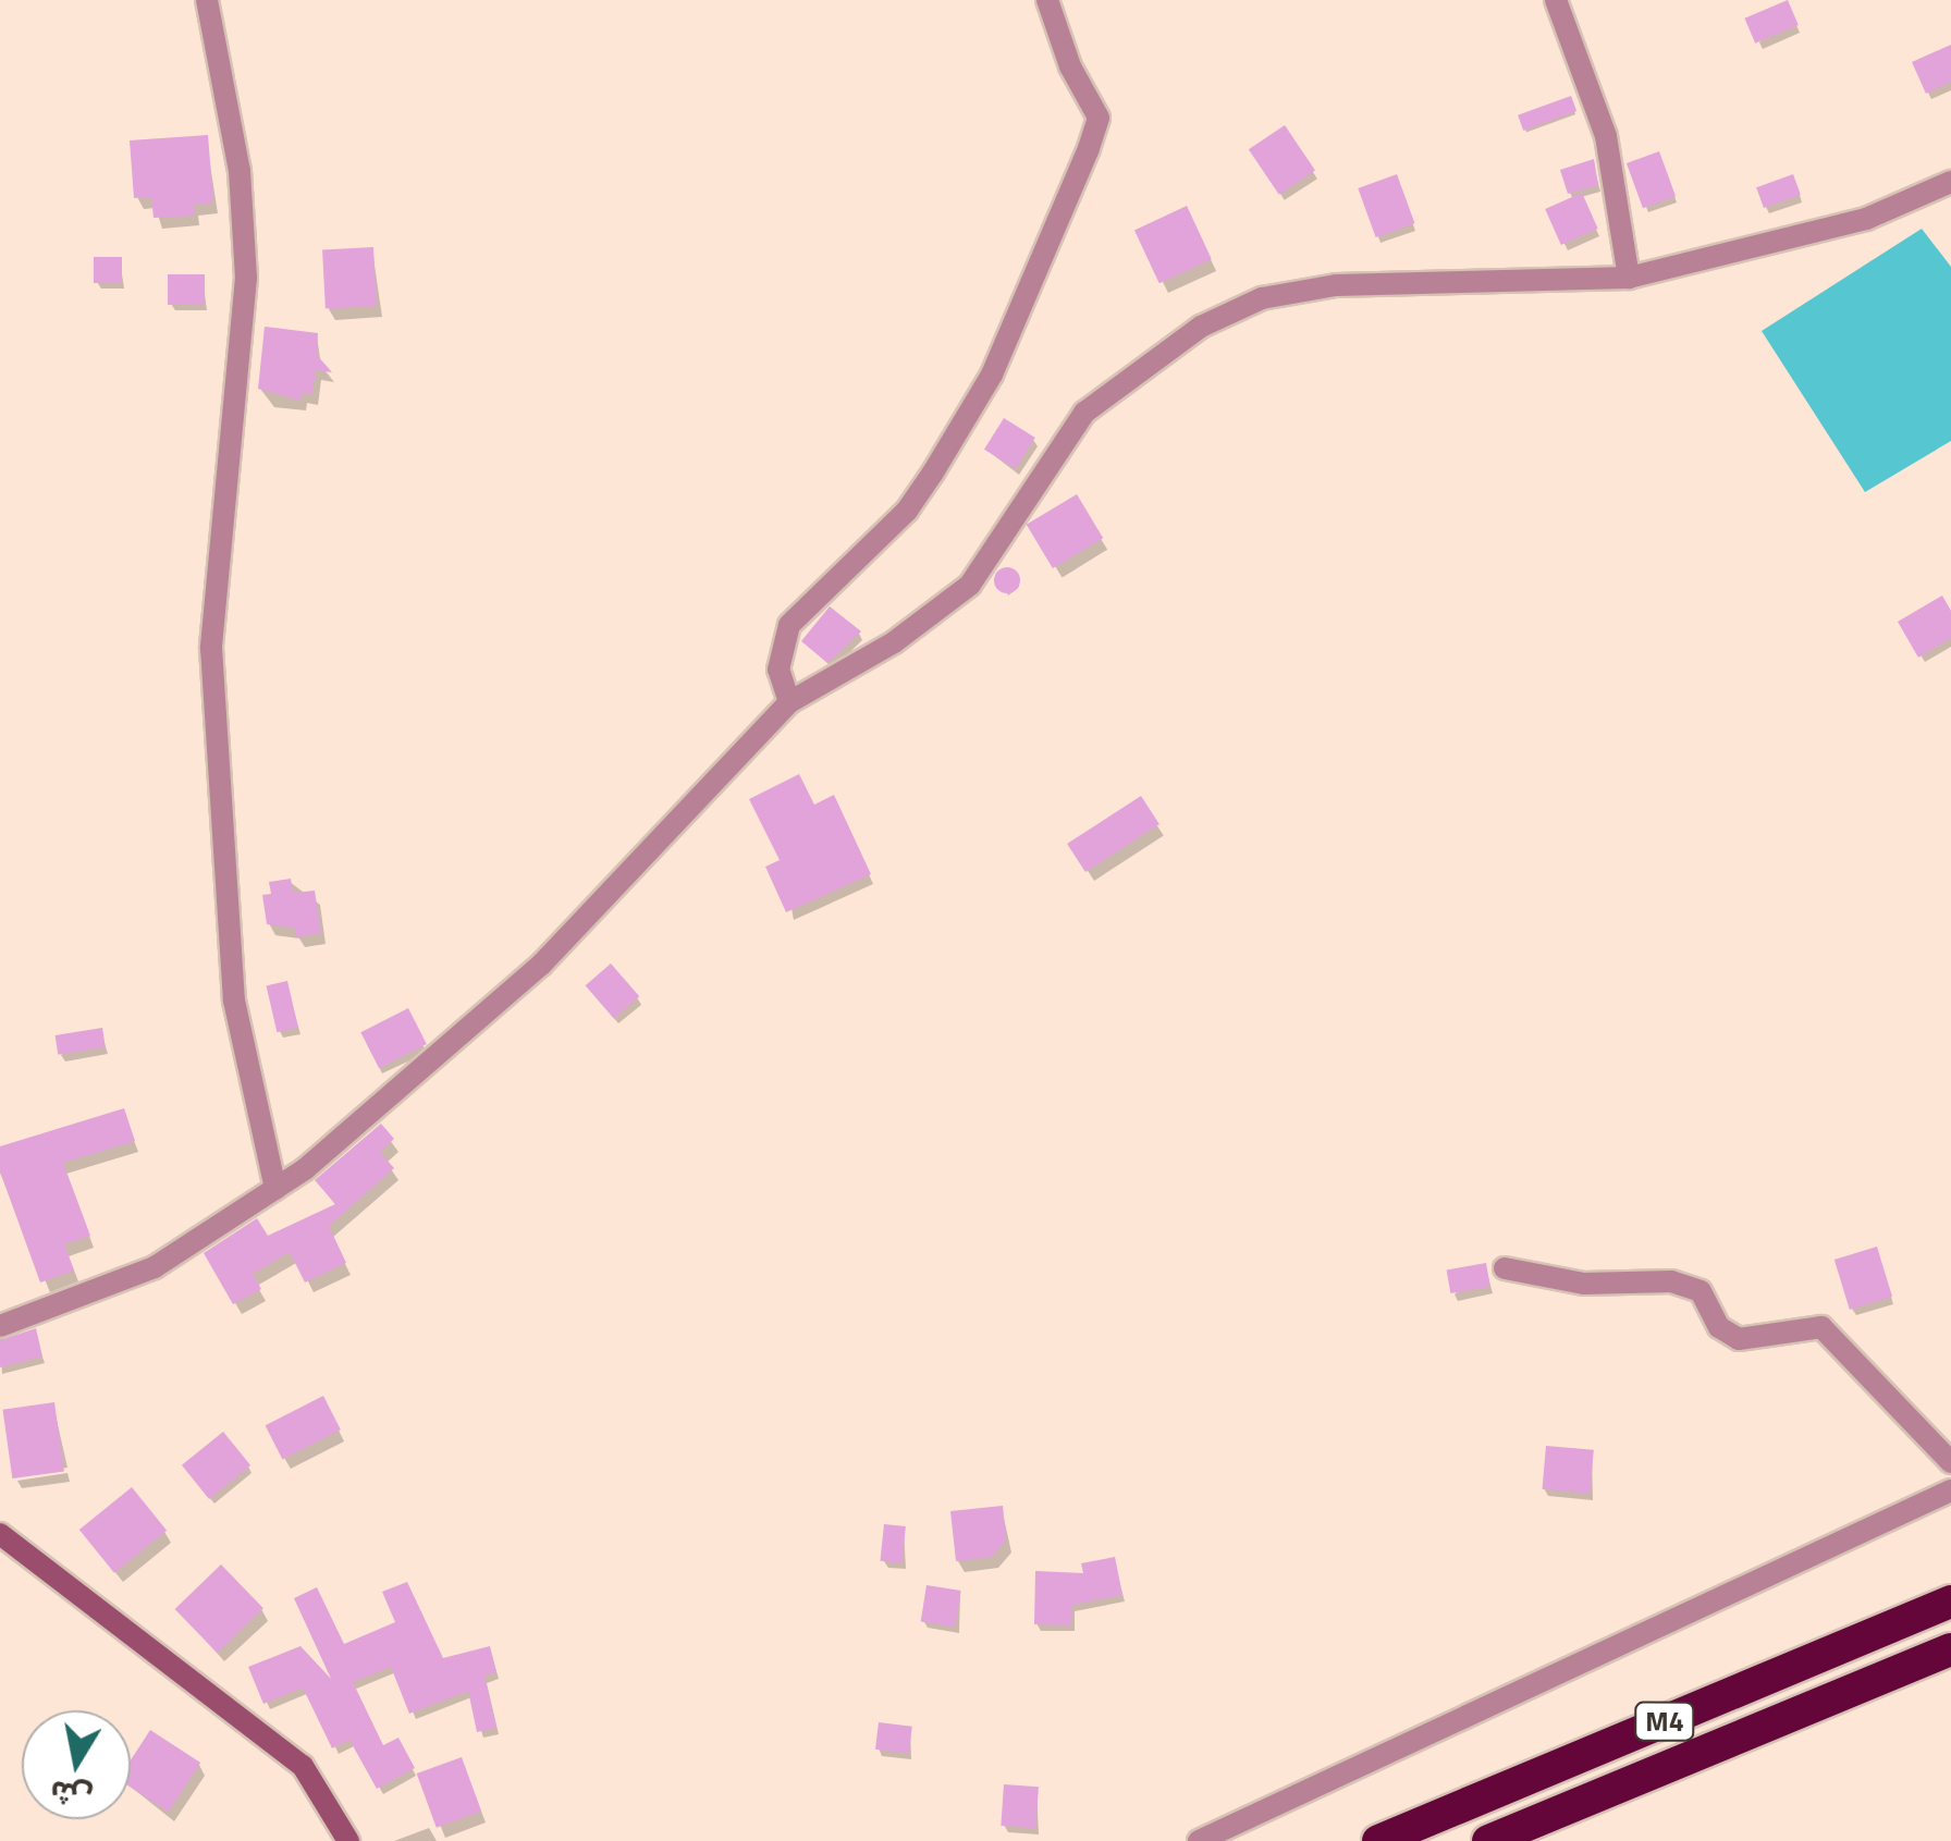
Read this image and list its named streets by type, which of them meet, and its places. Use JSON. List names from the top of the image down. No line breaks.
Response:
{"streets":{"highway":["M4"]},"north":"bottom"}
